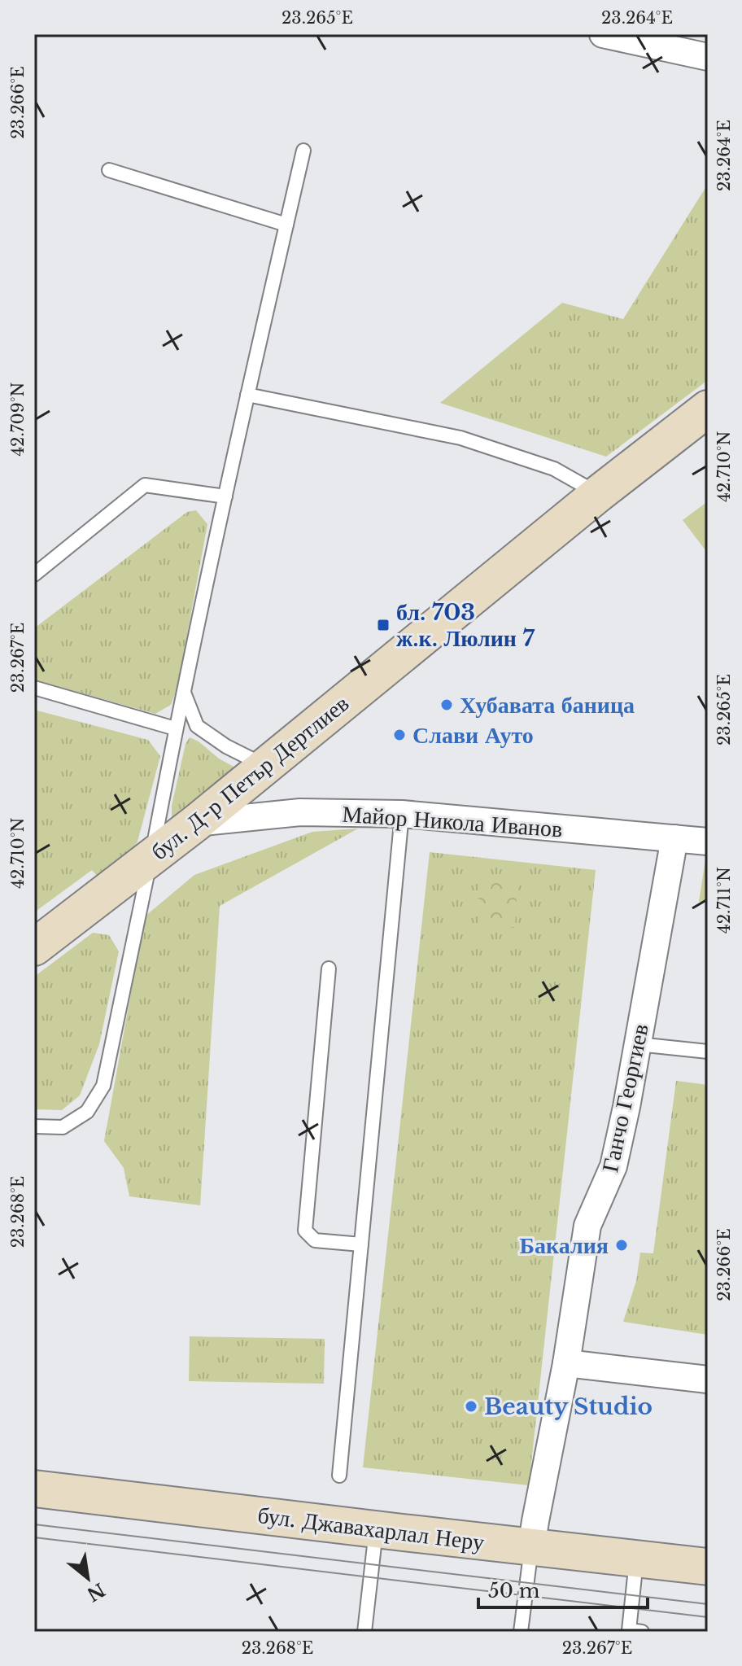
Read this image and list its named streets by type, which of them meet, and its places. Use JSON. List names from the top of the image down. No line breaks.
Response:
{"streets":{"main road":["бул. Д-р Петър Дертлиев","бул. Джавахарлал Неру"],"street":["Майор Никола Иванов","Ганчо Георгиев"]},"crossings":[["бул. Д-р Петър Дертлиев","Майор Никола Иванов"],["Майор Никола Иванов","Ганчо Георгиев"],["Ганчо Георгиев","бул. Джавахарлал Неру"]],"places":{"transit":["бл. 703 ж.к. Люлин 7"],"other":["Хубавата баница","Слави Ауто","Бакалия","Beauty Studio"]},"scale_bar":"50 m","north":"bottom right","coordinates":["23.265°E","23.264°E","23.266°E","42.709°N","42.710°N","23.267°E","42.711°N","23.268°E"]}
